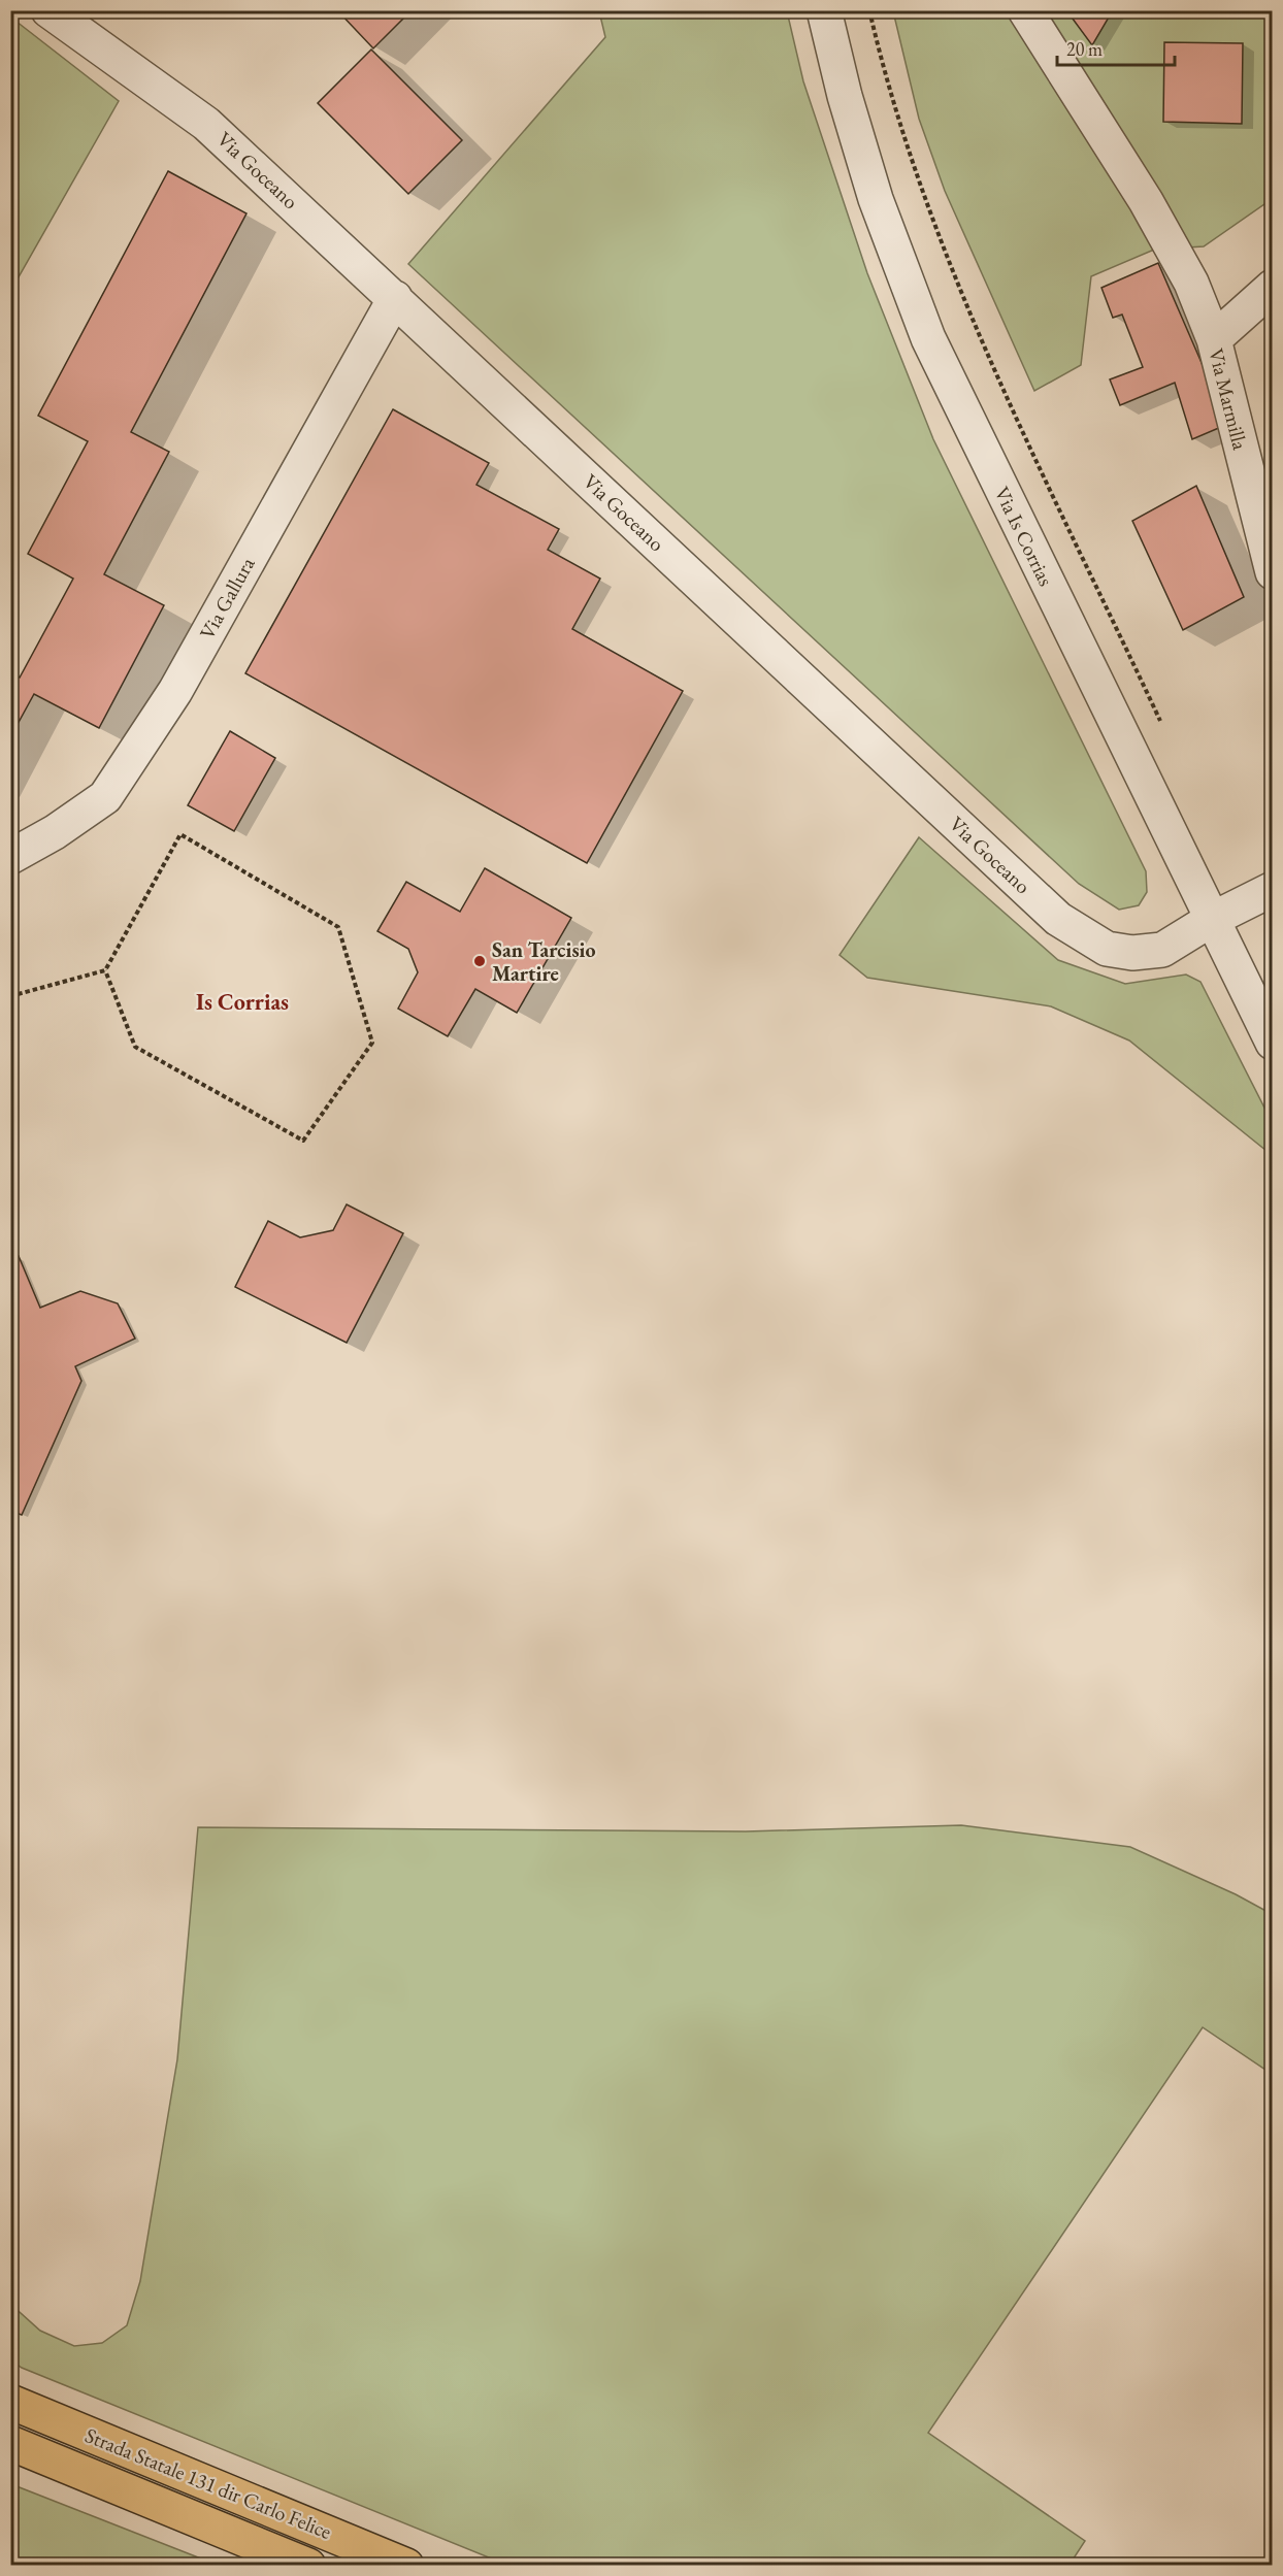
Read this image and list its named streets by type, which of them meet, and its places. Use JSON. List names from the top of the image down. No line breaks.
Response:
{"streets":{"highway":["Strada Statale 131 dir Carlo Felice"],"street":["Via Goceano","Via Marmilla","Via Is Corrias","Via Gallura"]},"crossings":[["Via Goceano","Via Is Corrias"],["Via Goceano","Via Gallura"]],"districts":["Is Corrias"],"places":["San Tarcisio Martire"],"scale_bar":"20 m"}
